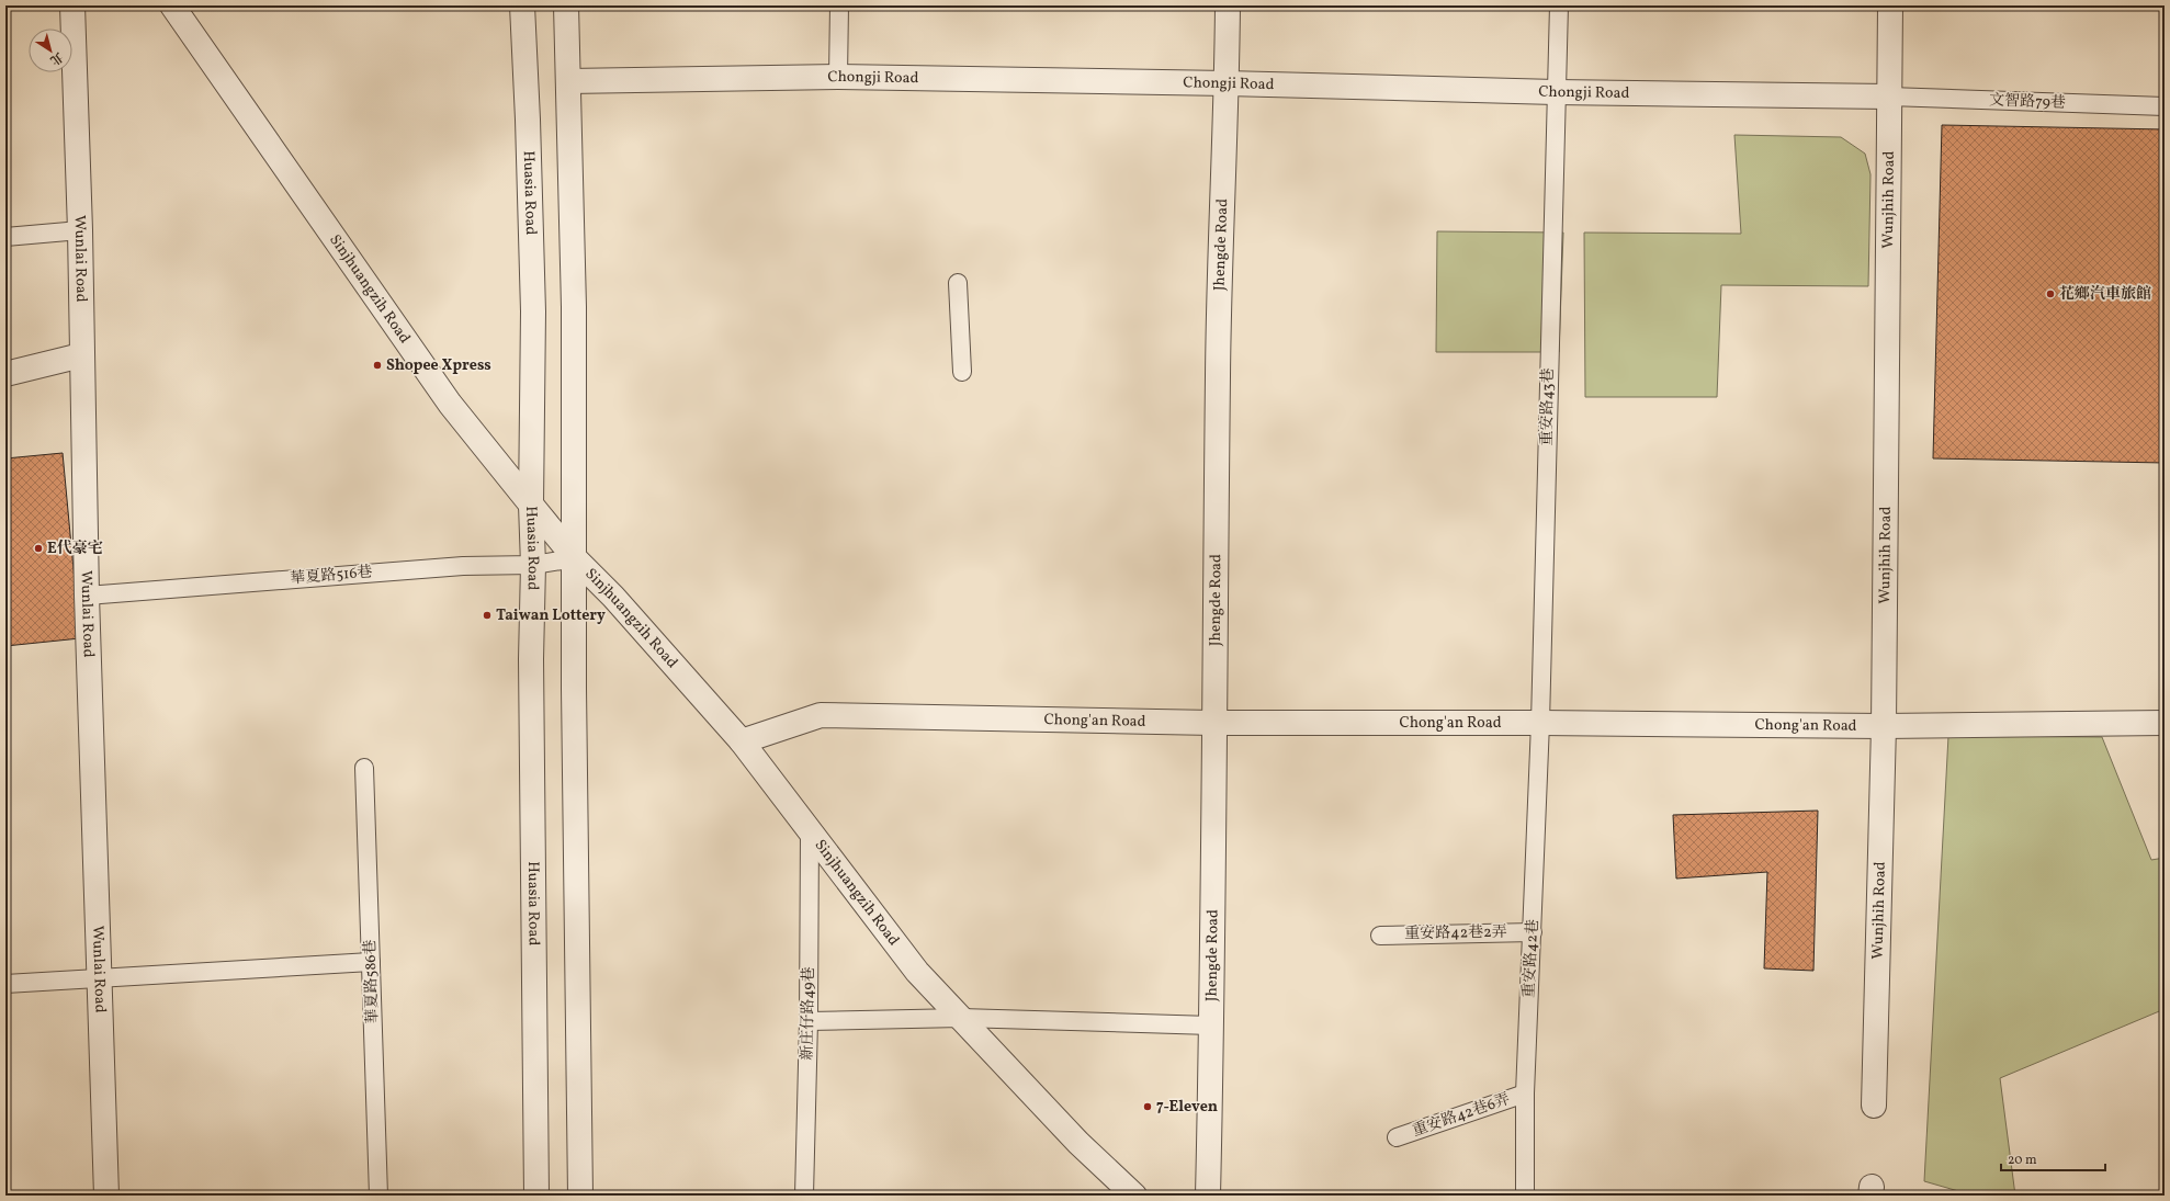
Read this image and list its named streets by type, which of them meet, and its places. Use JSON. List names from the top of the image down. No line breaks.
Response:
{"streets":{"street":["Chongji Road","Huasia Road","Wunjhih Road","Jhengde Road","Wunlai Road","Sinjhuangzih Road","Chong'an Road"],"lane":["文智路79巷","重安路43巷","華夏路516巷","重安路42巷2弄","重安路42巷","華夏路586巷","新庄仔路49巷","重安路42巷6弄"]},"crossings":[["Chongji Road","文智路79巷"],["Chongji Road","Wunjhih Road"],["Chongji Road","Jhengde Road"],["Chongji Road","重安路43巷"],["文智路79巷","Wunjhih Road"],["Huasia Road","Sinjhuangzih Road"],["Huasia Road","華夏路516巷"],["Wunjhih Road","Chong'an Road"],["Jhengde Road","Chong'an Road"],["Wunlai Road","華夏路516巷"],["Sinjhuangzih Road","華夏路516巷"],["Sinjhuangzih Road","Chong'an Road"],["Sinjhuangzih Road","新庄仔路49巷"],["重安路43巷","Chong'an Road"],["重安路43巷","重安路42巷"],["Chong'an Road","重安路42巷"],["重安路42巷2弄","重安路42巷"],["重安路42巷","重安路42巷6弄"]],"places":["花鄉汽車旅館","Shopee Xpress","E代豪宅","Taiwan Lottery","7-Eleven"],"scale_bar":"20 m","north":"bottom right"}
